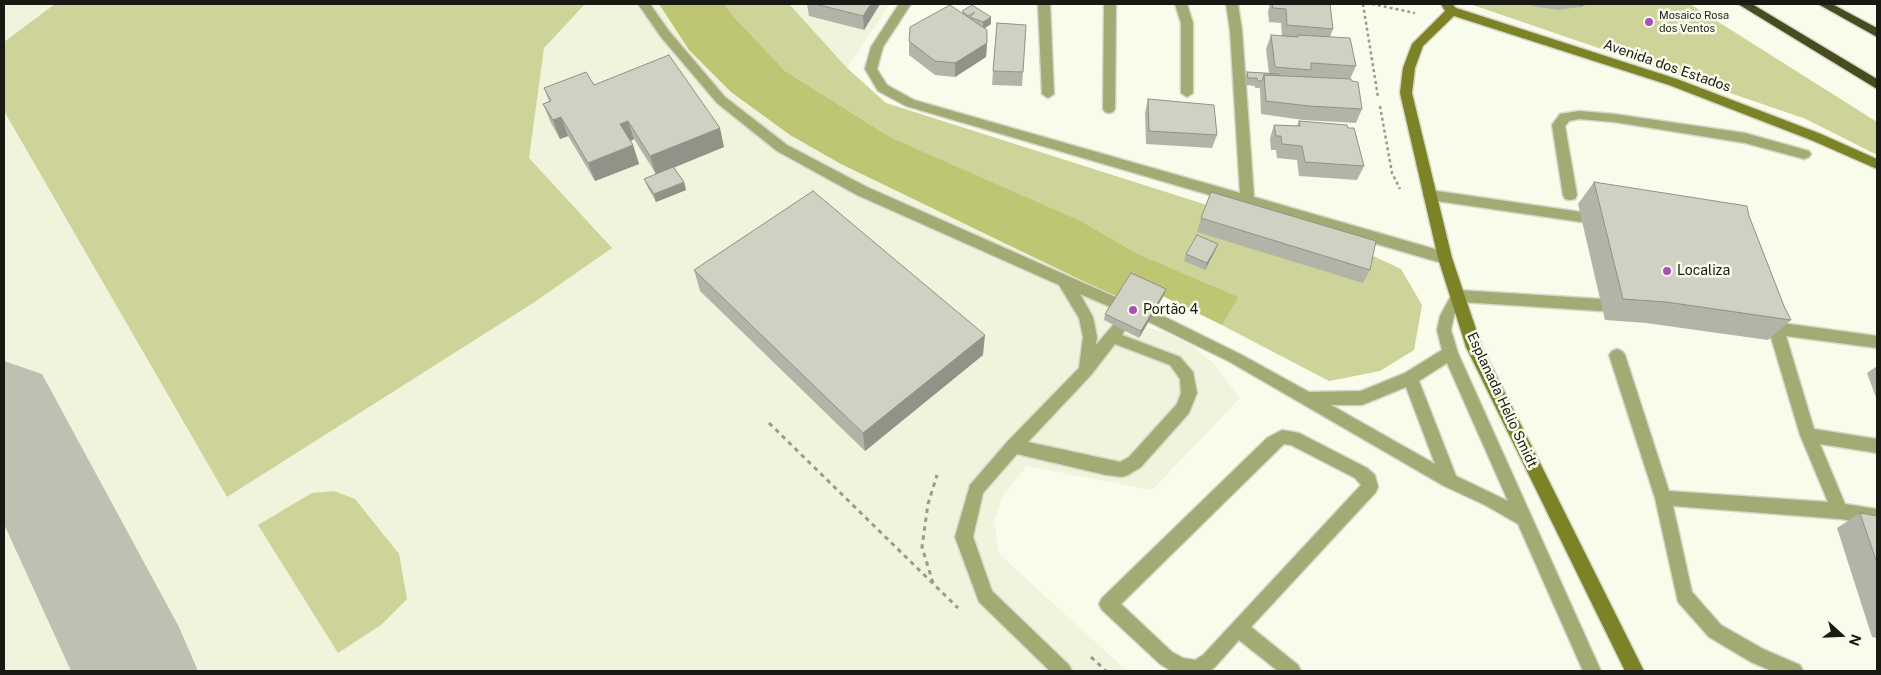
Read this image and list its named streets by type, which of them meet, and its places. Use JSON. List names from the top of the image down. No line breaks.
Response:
{"streets":{"street":["Avenida dos Estados","Esplanada Helio Smidt"]},"crossings":[["Avenida dos Estados","Esplanada Helio Smidt"]],"places":["Mosaico Rosa dos Ventos","Localiza","Portão 4"],"north":"right"}
